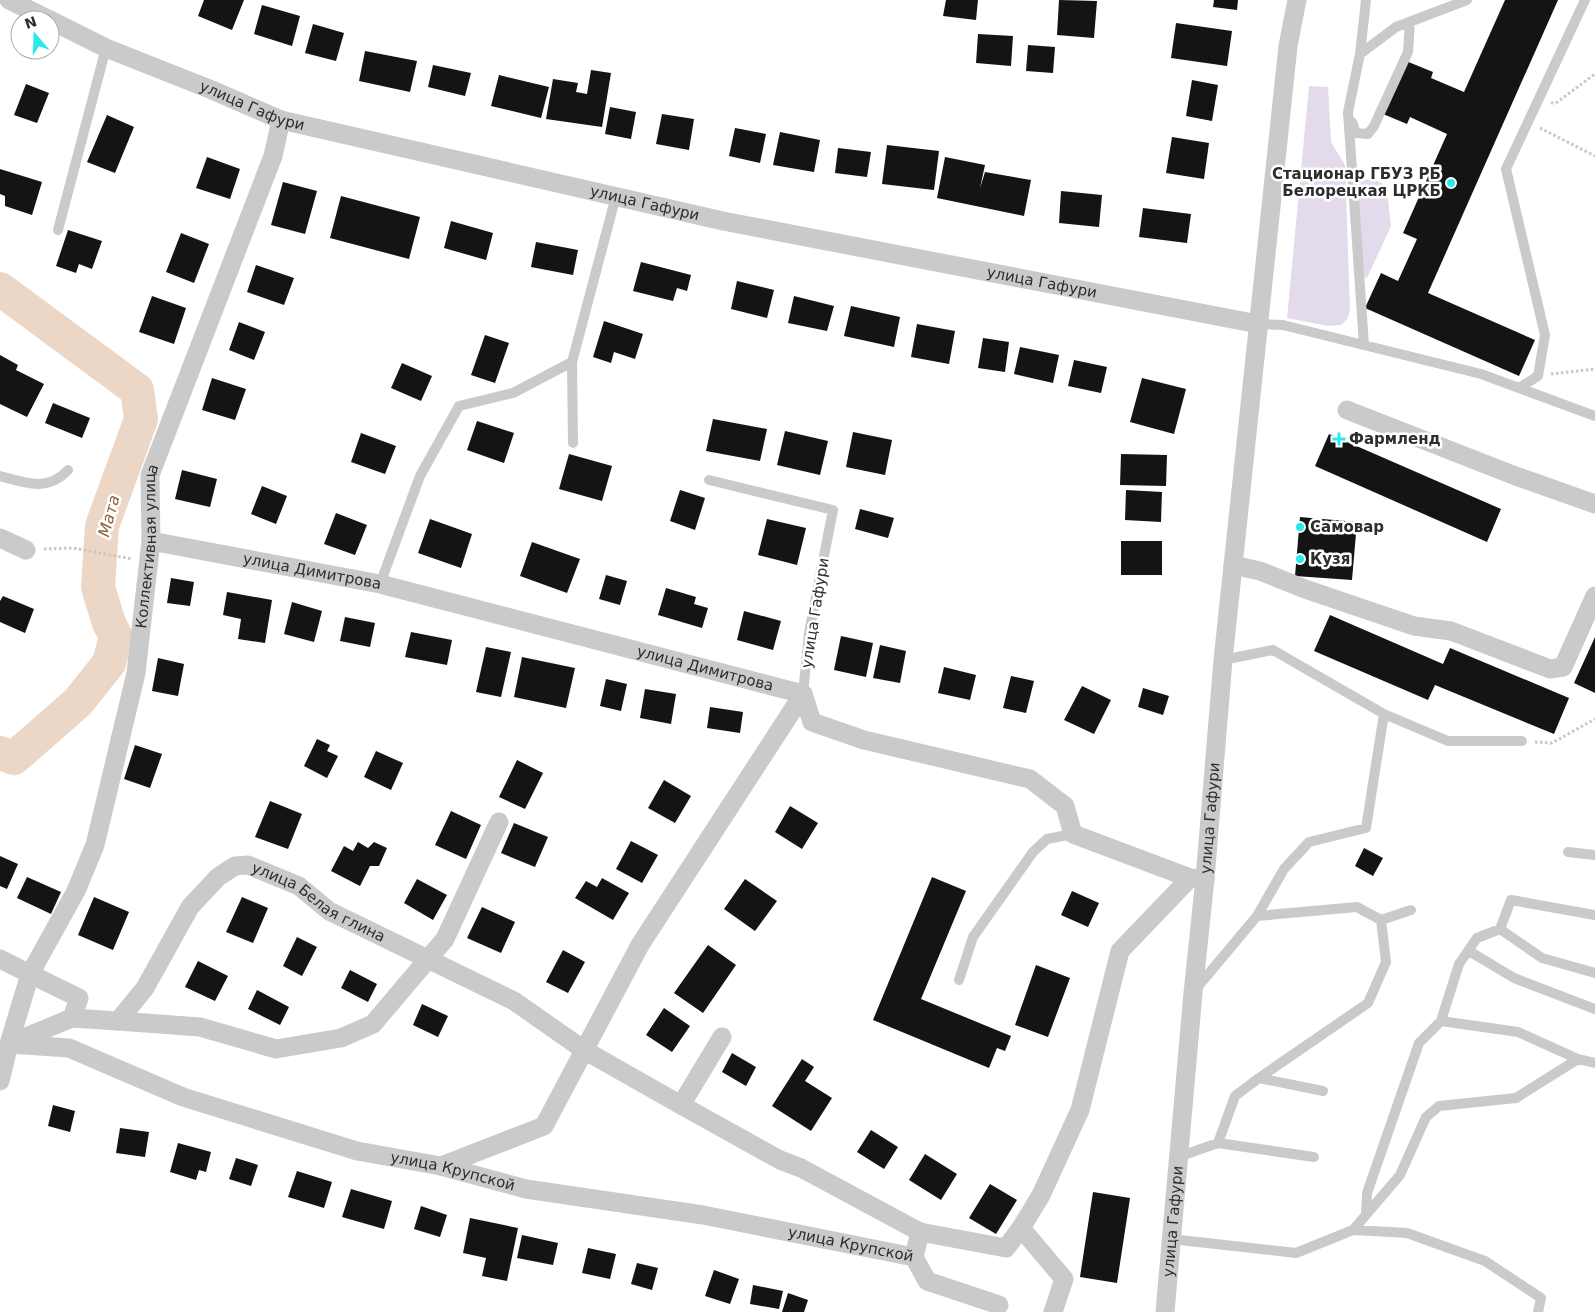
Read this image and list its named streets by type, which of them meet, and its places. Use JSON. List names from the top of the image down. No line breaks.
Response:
{"streets":{"street":["улица Гафури","Коллективная улица","улица Димитрова","улица Белая глина","улица Крупской"]},"crossings":[["улица Гафури","Коллективная улица"],["улица Гафури","улица Димитрова"],["Коллективная улица","улица Димитрова"]],"water":["Мата"],"places":{"other":["Стационар ГБУЗ РБ Белорецкая ЦРКБ","Самовар","Кузя"],"health":["Фармленд"]},"north":"top"}
